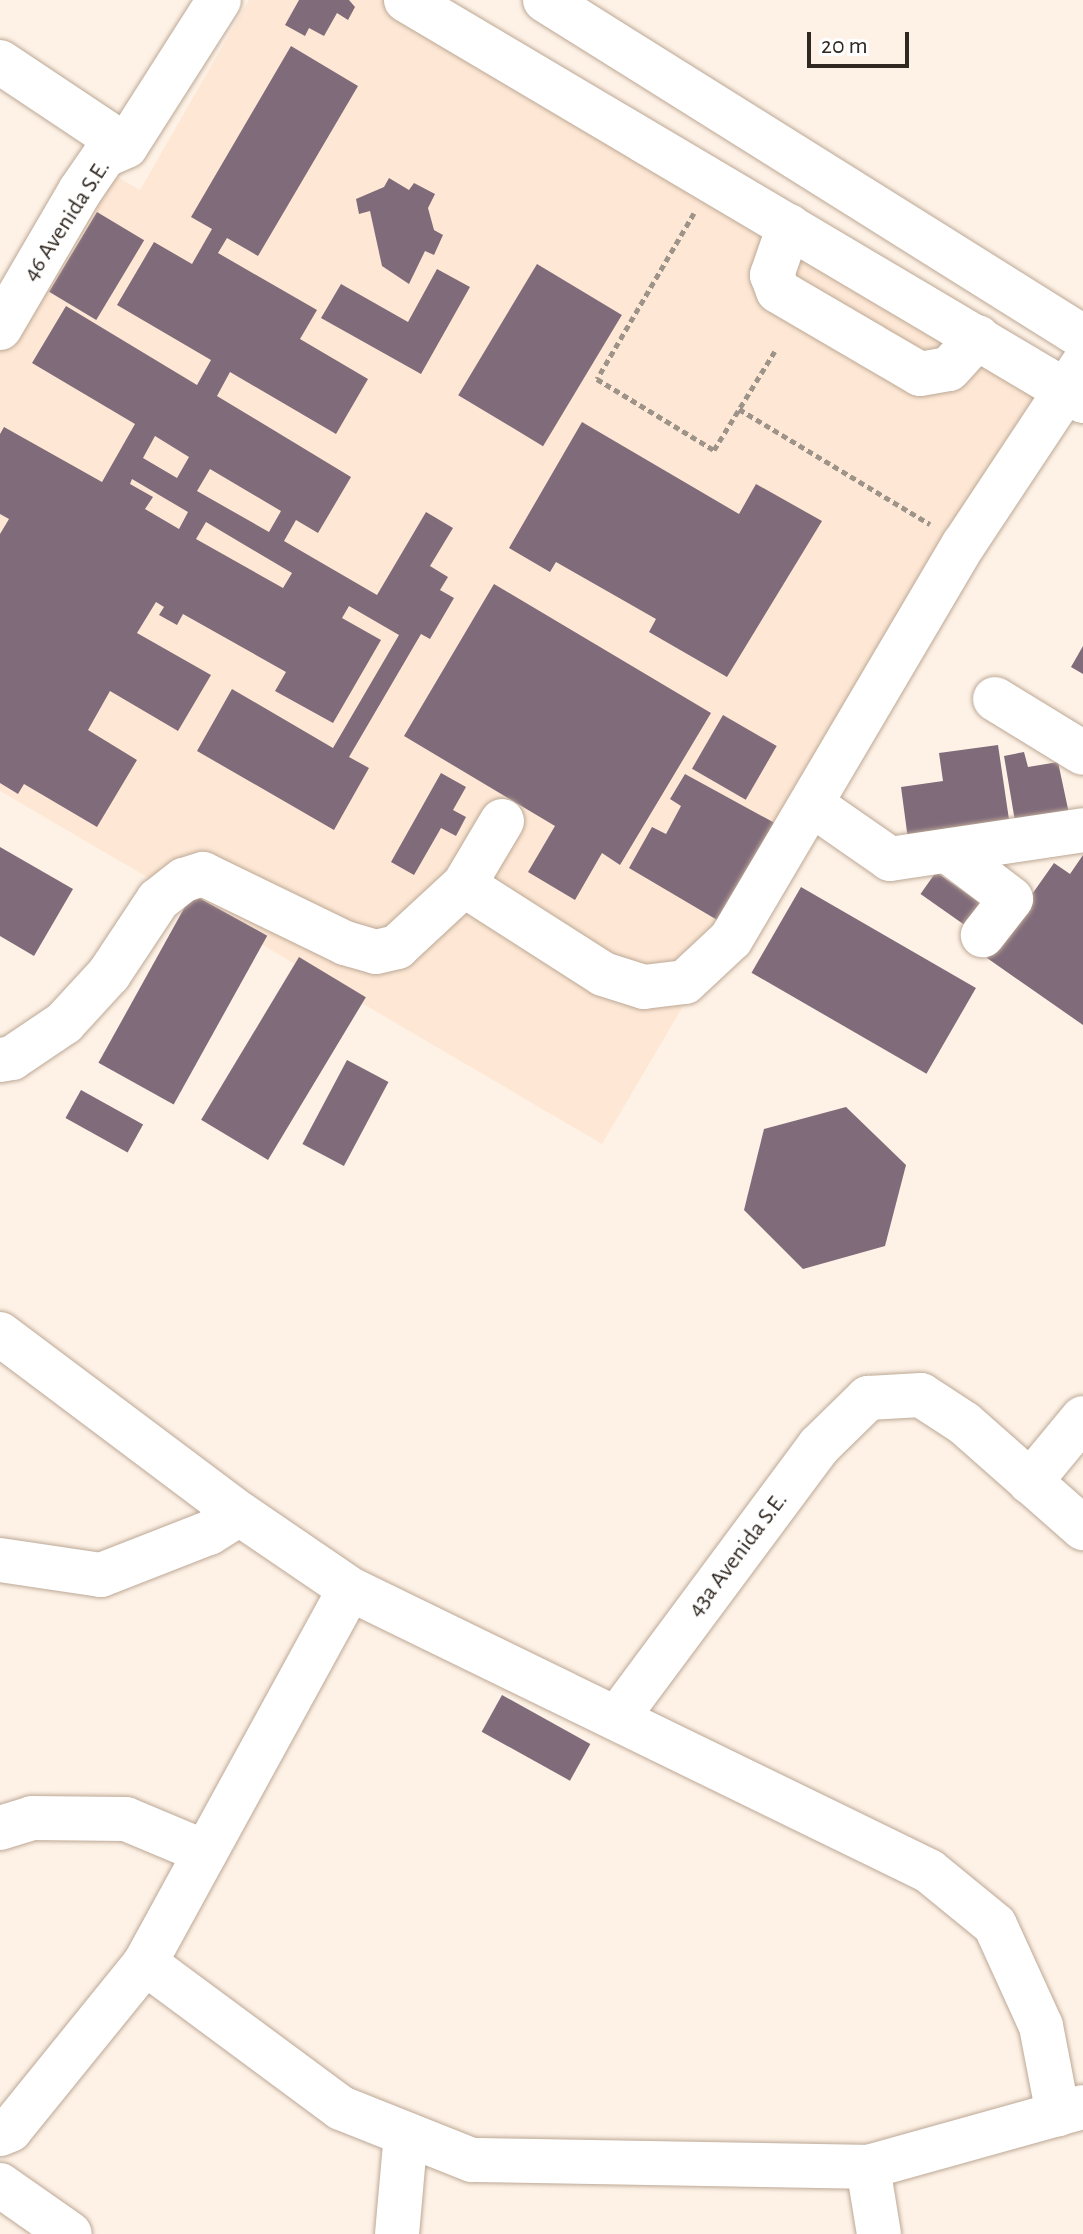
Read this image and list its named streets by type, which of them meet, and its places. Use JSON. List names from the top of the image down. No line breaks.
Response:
{"streets":{"street":["46 Avenida S.E.","43a Avenida S.E."]},"scale_bar":"20 m"}
